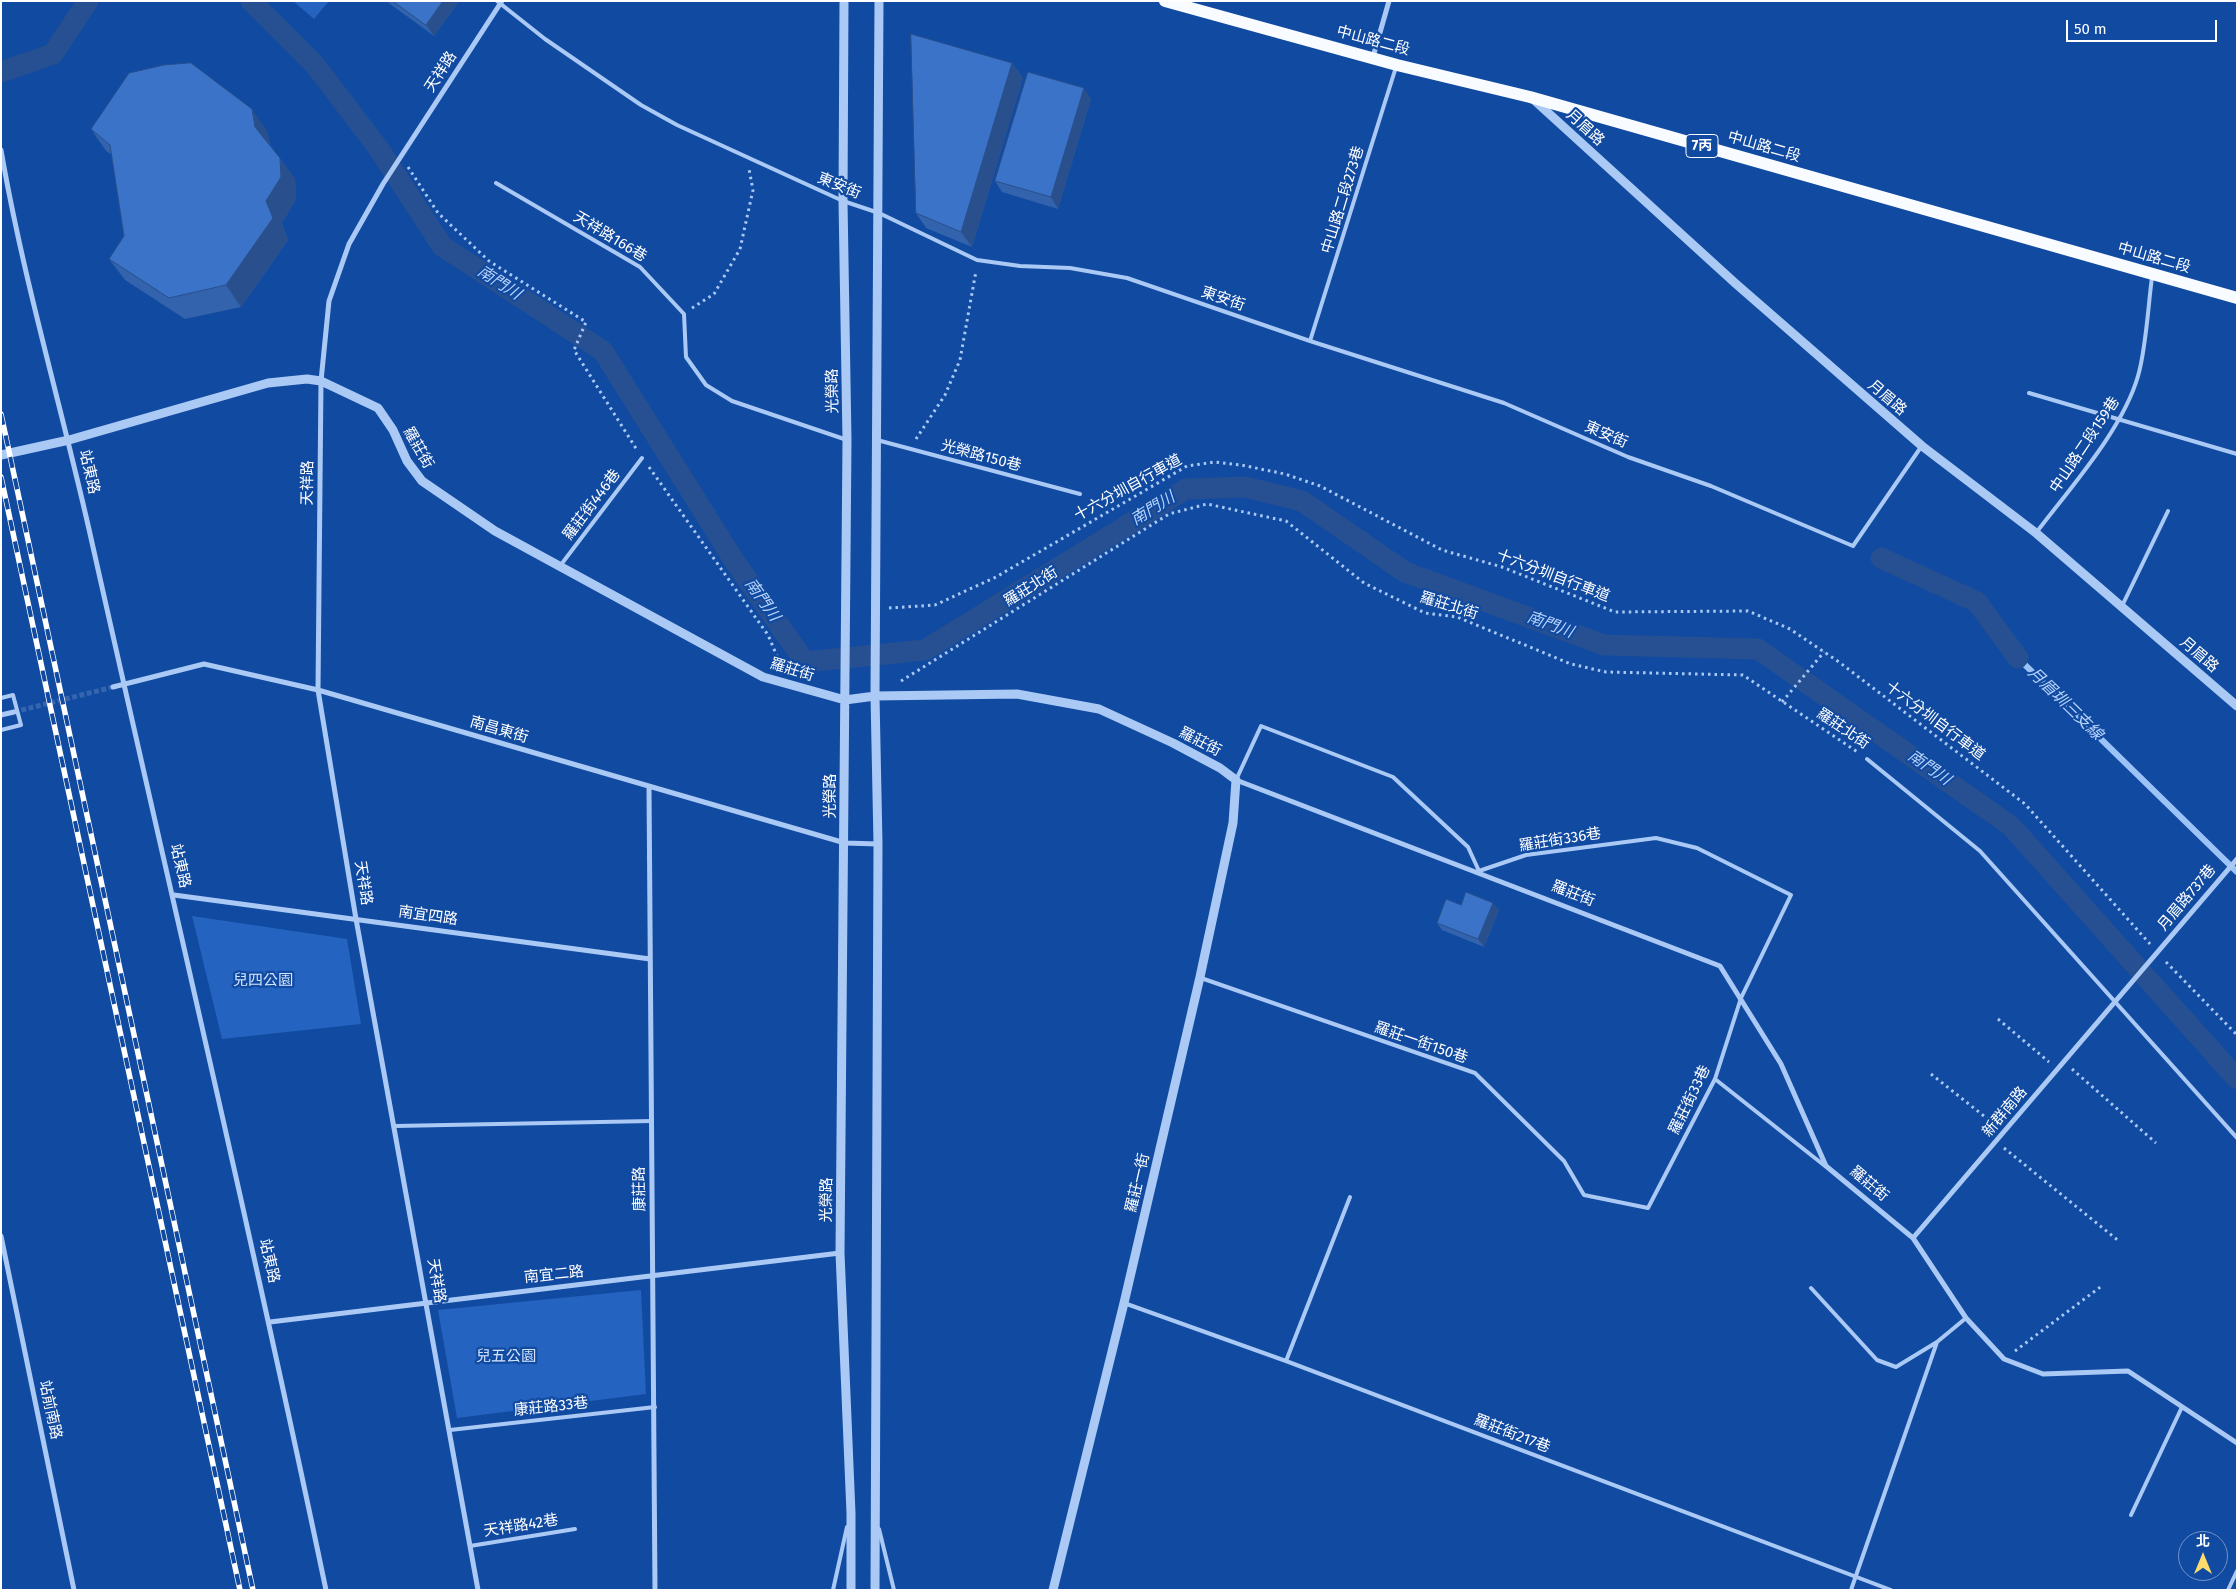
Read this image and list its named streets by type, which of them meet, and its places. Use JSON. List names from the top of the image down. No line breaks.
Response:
{"streets":{"main road":["中山路二段","7丙"],"street":["天祥路","月眉路","光榮路","羅莊街","站東路","南昌東街","月眉路737巷","南宜四路","新群南路","羅莊一街","康莊路","南宜二路","站前南路"],"lane":["東安街","中山路二段273巷","天祥路166巷","中山路二段159巷","光榮路150巷","羅莊街446巷","羅莊北街","羅莊街336巷","羅莊一街150巷","羅莊街33巷","康莊路33巷","羅莊街217巷","天祥路42巷"],"path":["十六分圳自行車道"]},"crossings":[["中山路二段","月眉路"],["中山路二段","中山路二段273巷"],["中山路二段","中山路二段159巷"],["天祥路","東安街"],["天祥路","羅莊街"],["天祥路","南昌東街"],["天祥路","南宜四路"],["天祥路","南宜二路"],["天祥路","康莊路33巷"],["天祥路","天祥路42巷"],["月眉路","東安街"],["月眉路","中山路二段159巷"],["東安街","中山路二段273巷"],["東安街","光榮路"],["光榮路","羅莊街"],["光榮路","南昌東街"],["光榮路","南宜二路"],["羅莊街","站東路"],["羅莊街","羅莊街446巷"],["羅莊街","羅莊北街"],["羅莊街","羅莊街336巷"],["羅莊街","羅莊街33巷"],["羅莊街","新群南路"],["羅莊街","羅莊一街"],["站東路","南昌東街"],["站東路","南宜四路"],["站東路","南宜二路"],["十六分圳自行車道","月眉路737巷"],["羅莊北街","新群南路"],["南昌東街","康莊路"],["羅莊街336巷","羅莊街33巷"],["月眉路737巷","新群南路"],["南宜四路","康莊路"],["羅莊一街150巷","羅莊街33巷"],["羅莊一街150巷","羅莊一街"],["羅莊一街","羅莊街217巷"],["康莊路","南宜二路"],["康莊路","康莊路33巷"]],"water":["南門川","月眉圳三支線"],"parks":["兒四公園","兒五公園"],"scale_bar":"50 m","north":"top"}
